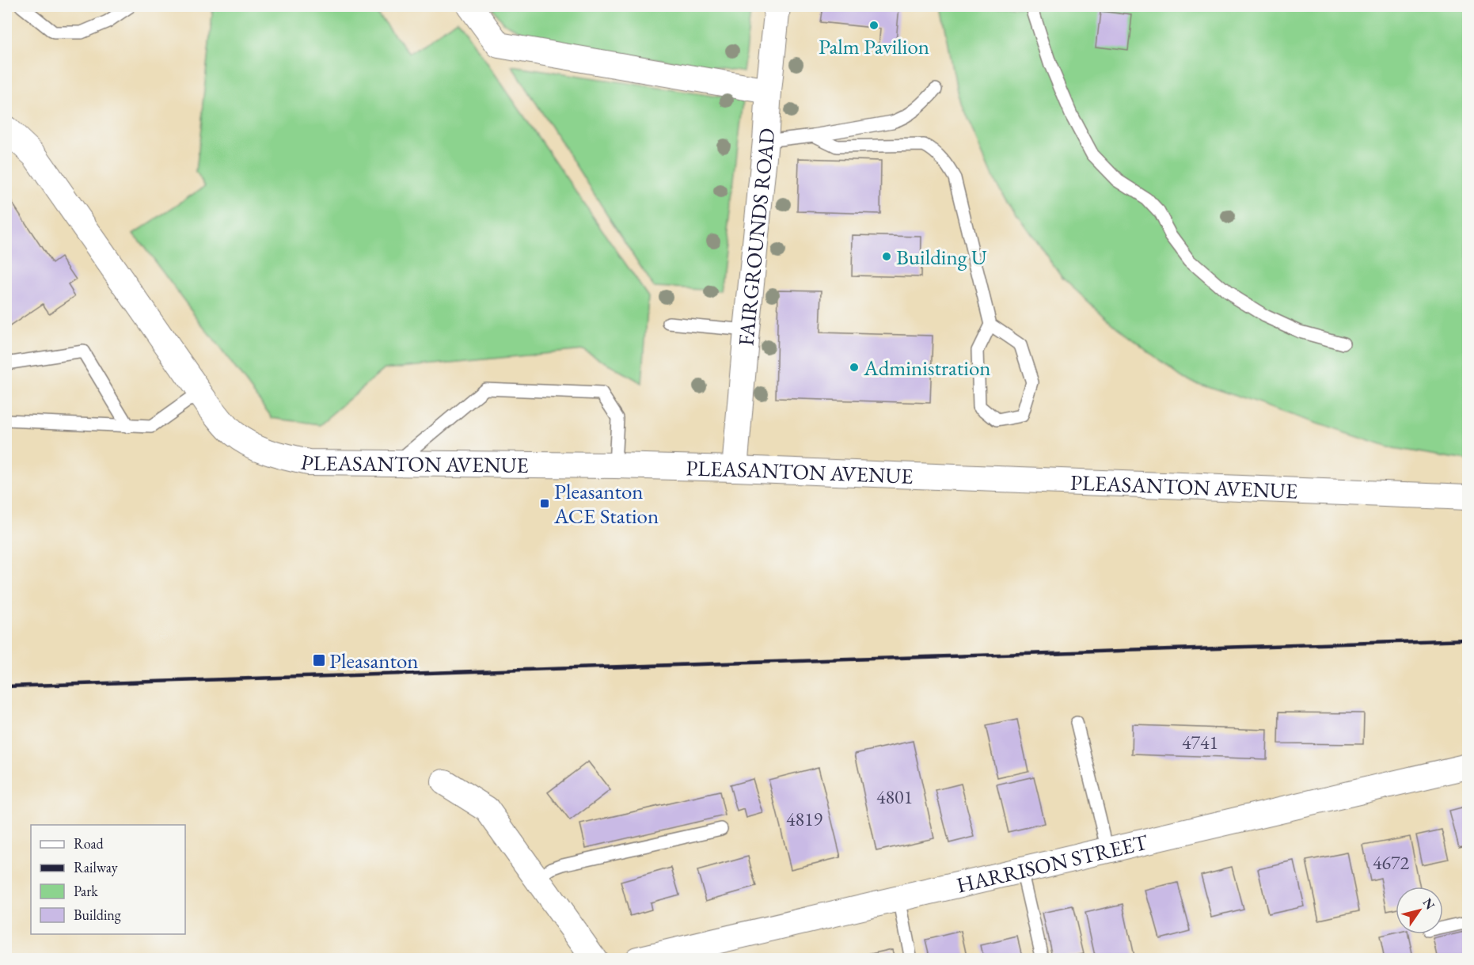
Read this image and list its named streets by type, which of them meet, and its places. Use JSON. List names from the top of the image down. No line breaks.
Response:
{"streets":{"street":["FAIRGROUNDS ROAD","PLEASANTON AVENUE","HARRISON STREET"]},"crossings":[["FAIRGROUNDS ROAD","PLEASANTON AVENUE"]],"places":{"other":["Palm Pavilion","Building U","Administration"],"transit":["Pleasanton ACE Station","Pleasanton"]},"house_numbers":["4741","4801","4819","4672"],"legend":["Road","Railway","Park","Building"],"north":"top right"}
